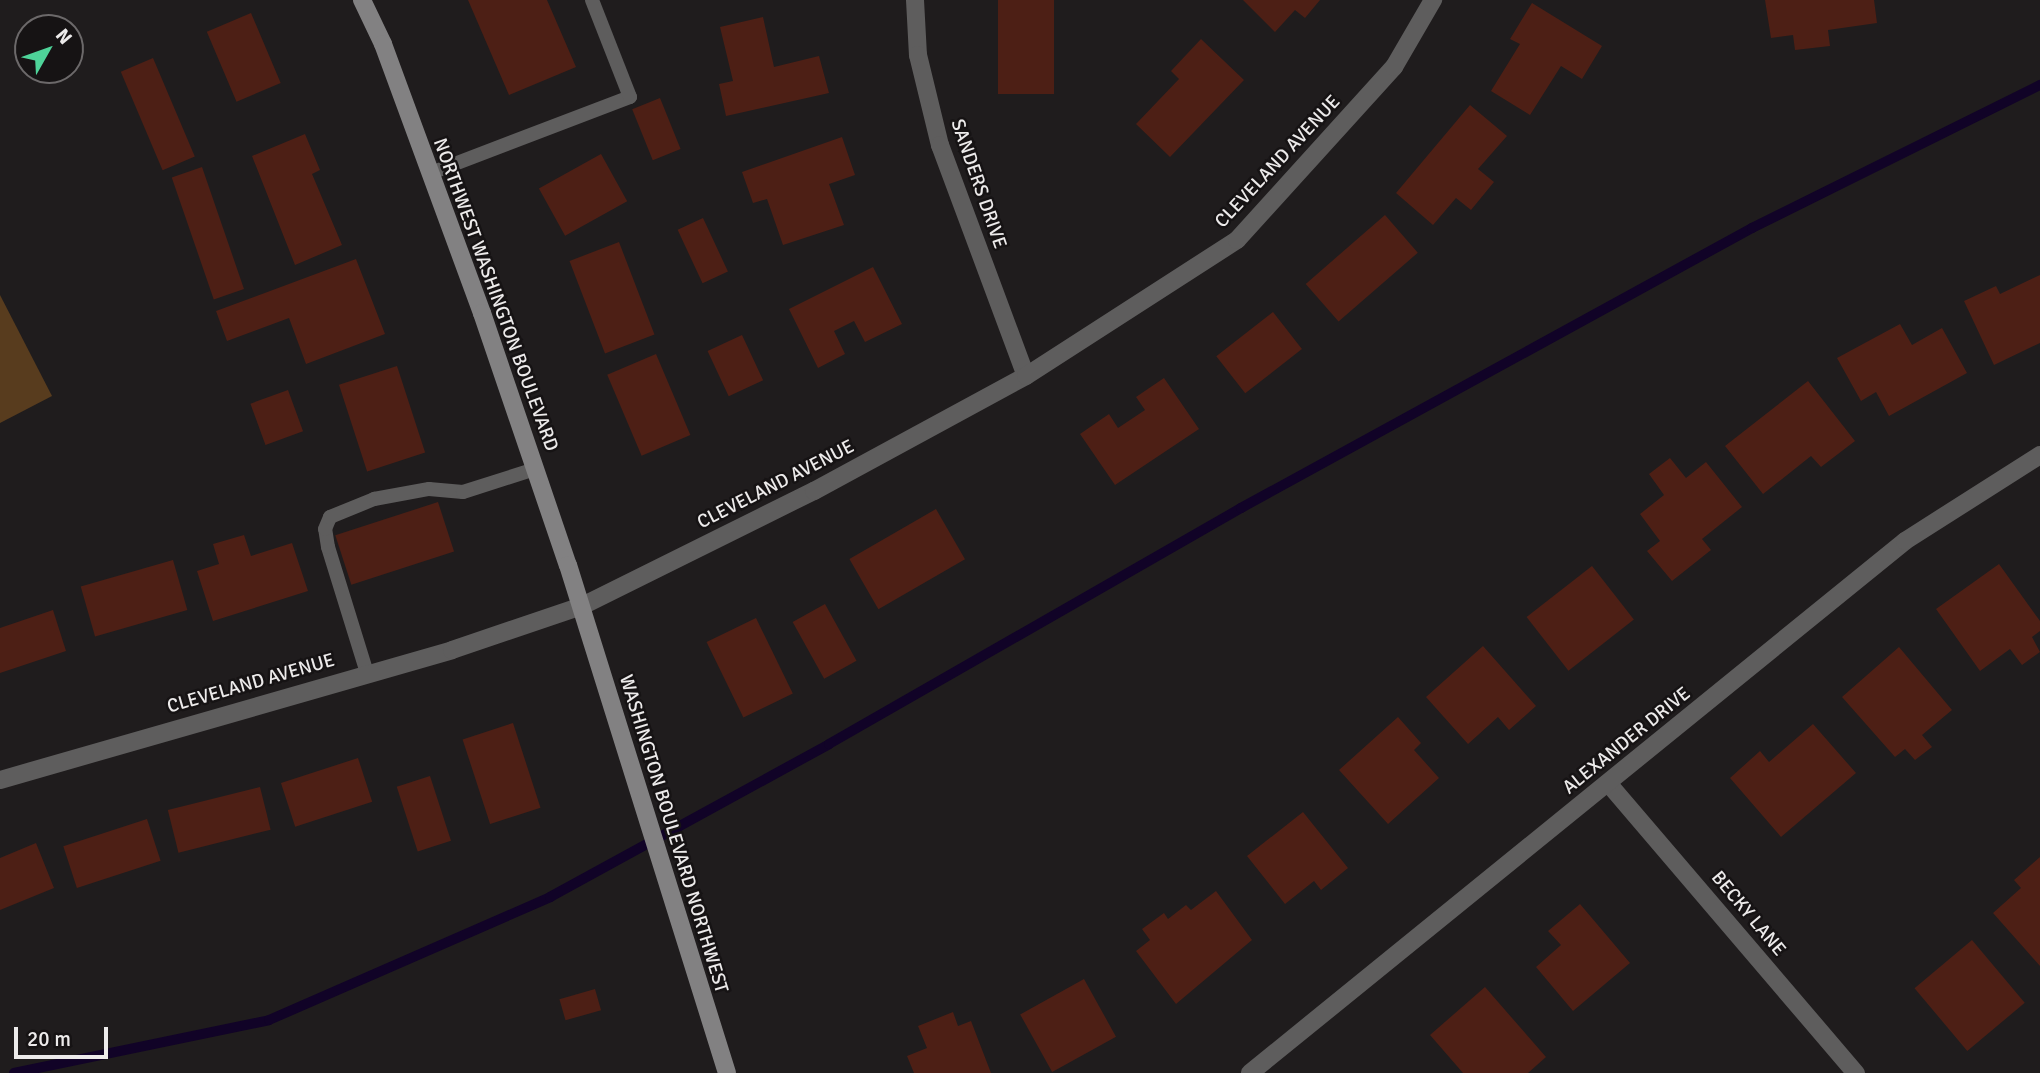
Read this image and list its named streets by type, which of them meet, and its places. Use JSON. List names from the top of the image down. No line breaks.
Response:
{"streets":{"main road":["NORTHWEST WASHINGTON BOULEVARD","WASHINGTON BOULEVARD NORTHWEST"],"street":["CLEVELAND AVENUE","SANDERS DRIVE","ALEXANDER DRIVE","BECKY LANE"]},"crossings":[["CLEVELAND AVENUE","SANDERS DRIVE"],["CLEVELAND AVENUE","NORTHWEST WASHINGTON BOULEVARD"],["CLEVELAND AVENUE","WASHINGTON BOULEVARD NORTHWEST"],["NORTHWEST WASHINGTON BOULEVARD","WASHINGTON BOULEVARD NORTHWEST"],["ALEXANDER DRIVE","BECKY LANE"]],"scale_bar":"20 m","north":"top right"}
